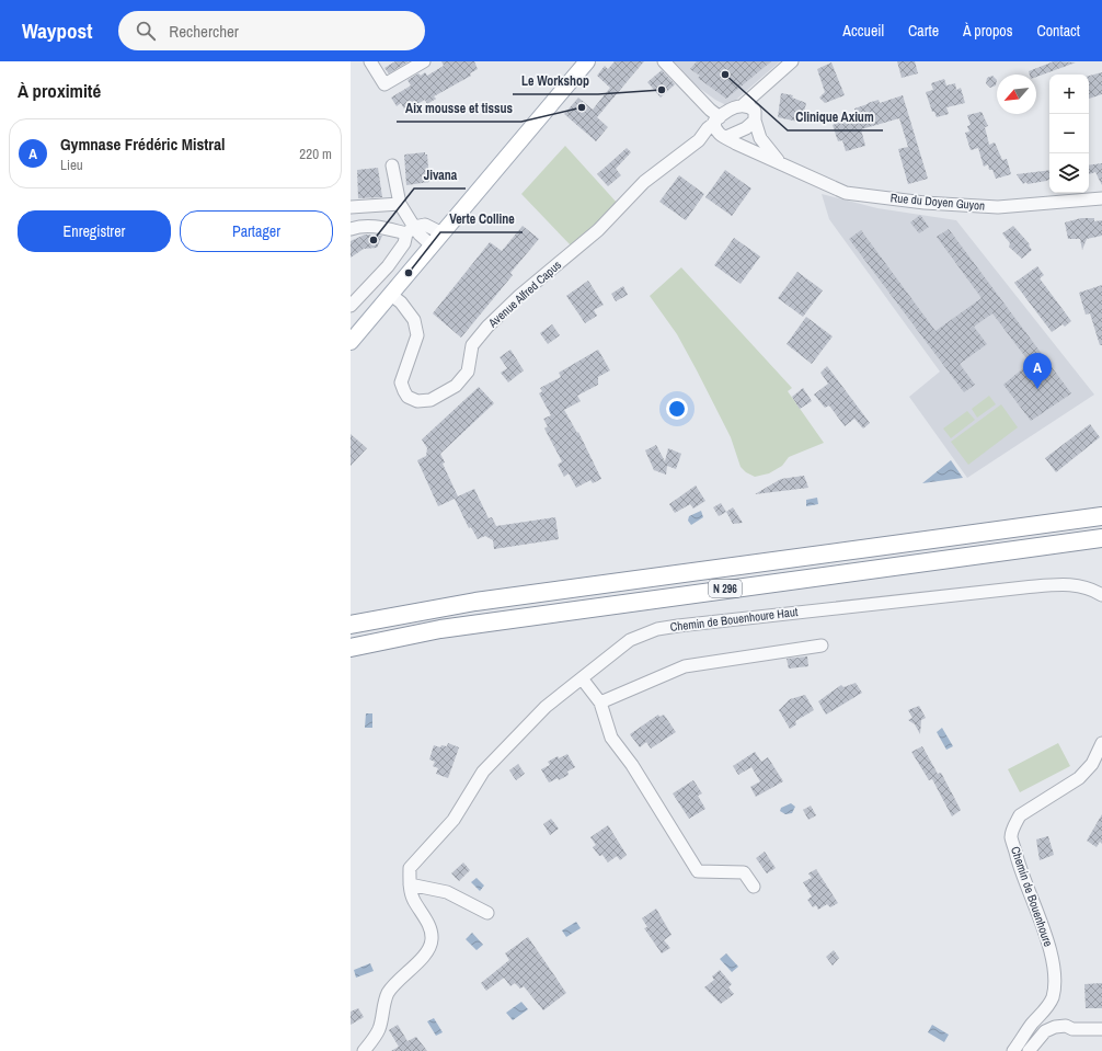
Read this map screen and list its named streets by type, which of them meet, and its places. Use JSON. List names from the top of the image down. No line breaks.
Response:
{"streets":{"highway":["N 296"],"street":["Rue du Doyen Guyon","Avenue Alfred Capus","Chemin de Bouenhoure Haut","Chemin de Bouenhoure"]},"places":["Clinique Axium","Le Workshop","Aix mousse et tissus","Jivana","Verte Colline"],"north":"bottom left","page":{"header":"Waypost","search":"Rechercher","nav":["Accueil","Carte","À propos","Contact"],"heading":"À proximité","map_buttons":["+","−"],"list":[{"mark":"A","name":"Gymnase Frédéric Mistral","note":"Lieu","value":"220 m"}],"buttons":["Enregistrer","Partager"],"pins":"A"}}
